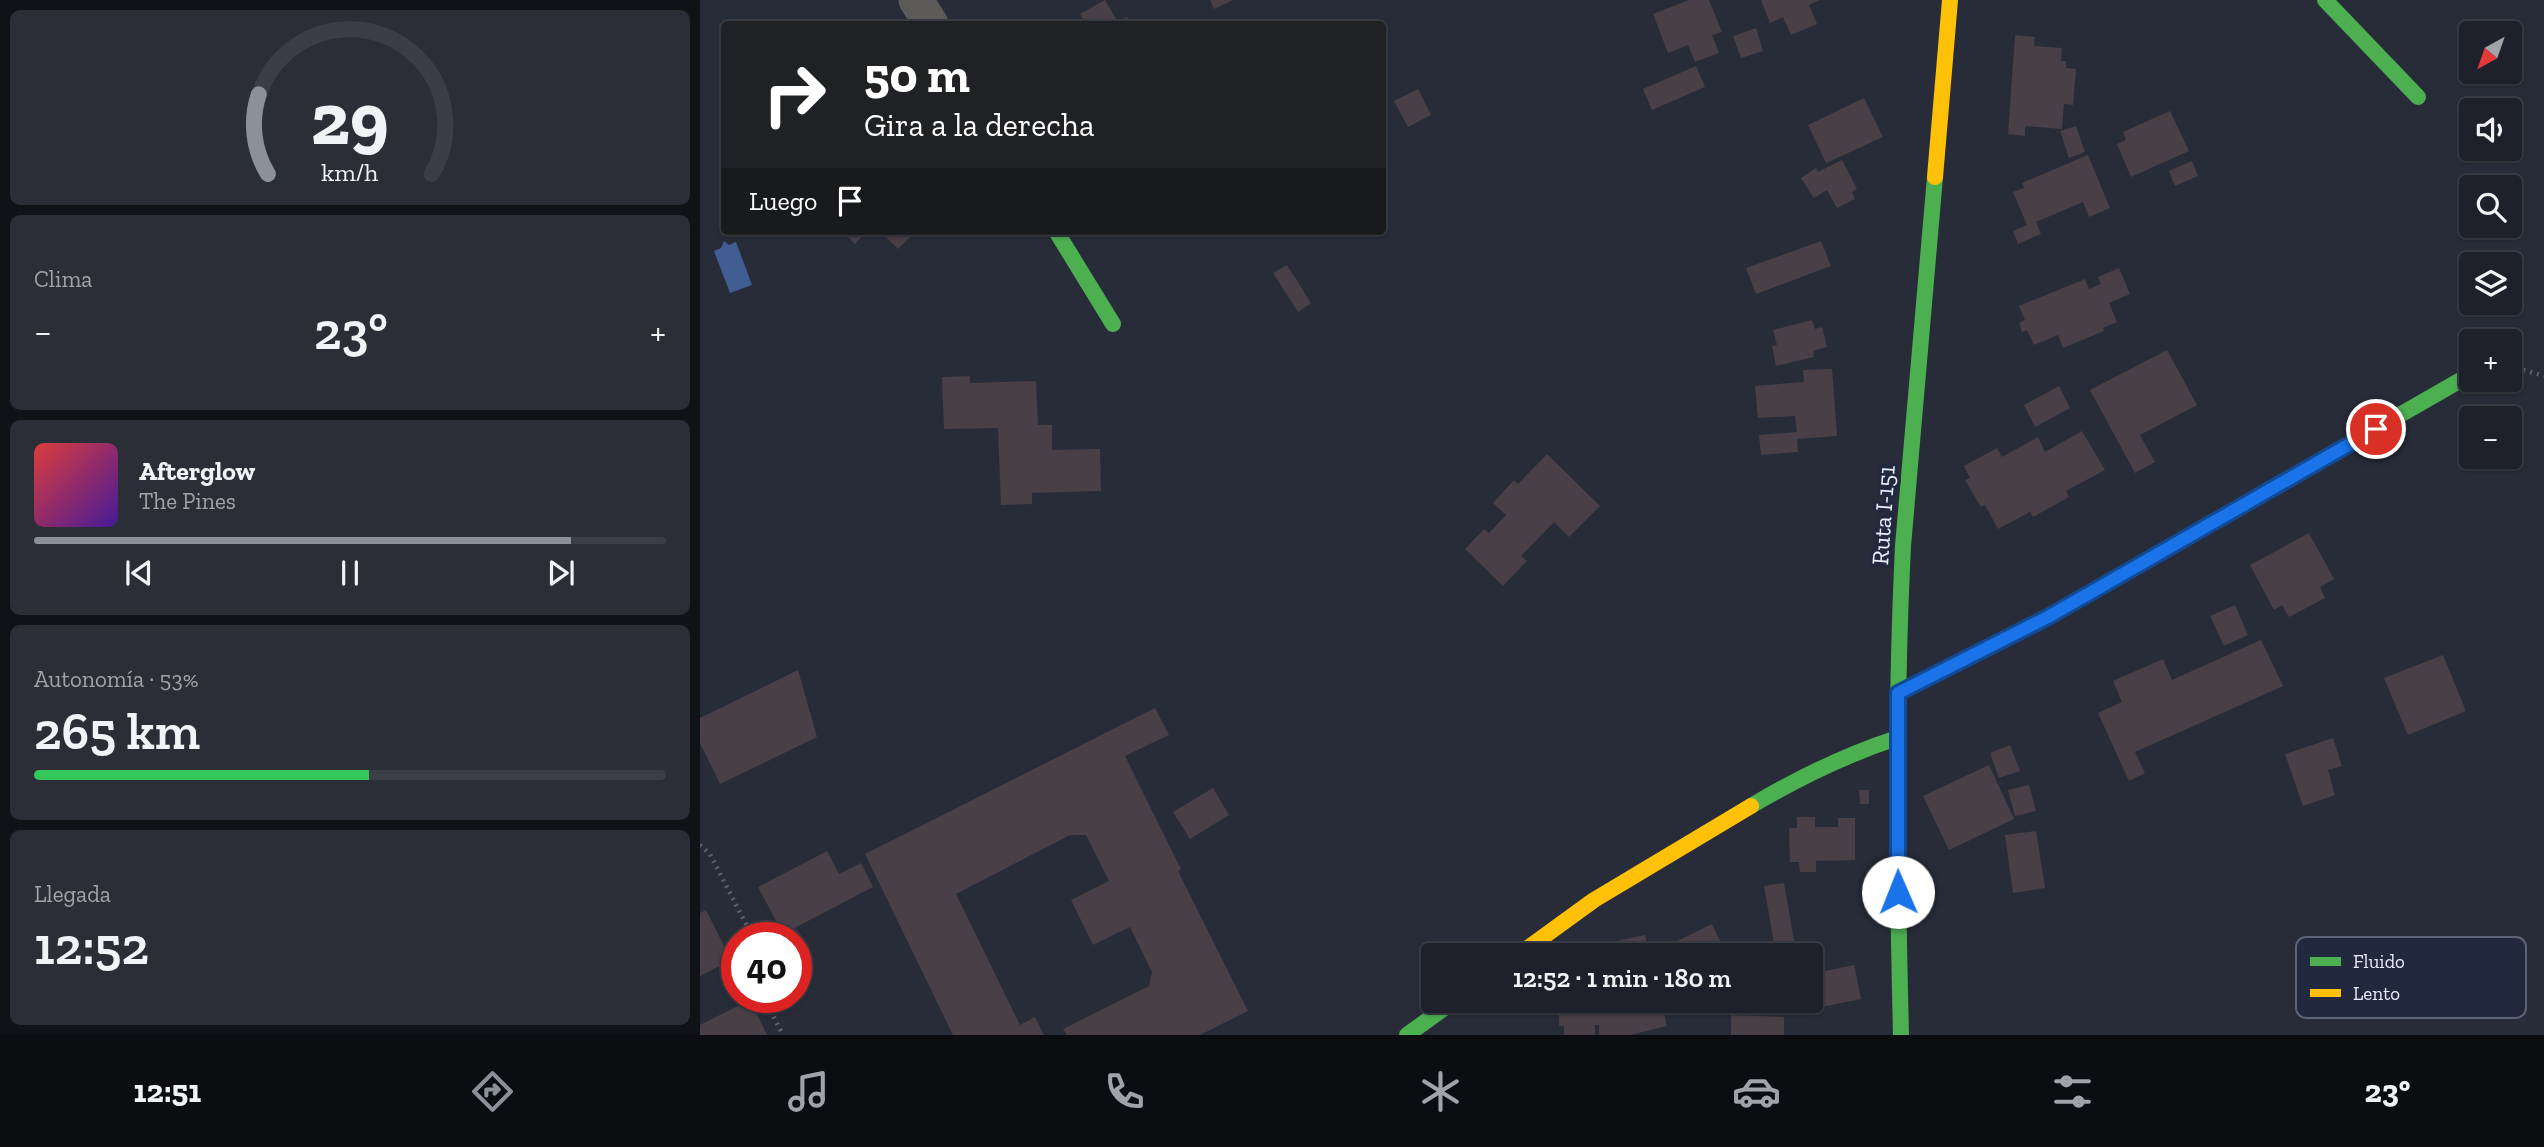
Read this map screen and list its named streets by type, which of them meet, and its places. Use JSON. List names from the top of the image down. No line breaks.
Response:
{"streets":{"street":["Ruta I-151"]},"legend":["Fluido","Lento"],"north":"bottom left","page":{"map_buttons":["+","−"],"turn":["50 m","Gira a la derecha"],"then":"Luego","tile":["Clima",["Autonomía · 53%","265 km"],["Llegada","12:52"]],"heat":["−","23°","+"],"song":["Afterglow","The Pines"],"limit":"40","trip":"12:52 · 1 min · 180 m","tabs":["12:51","23°"],"gauge":["29","km/h"]}}
